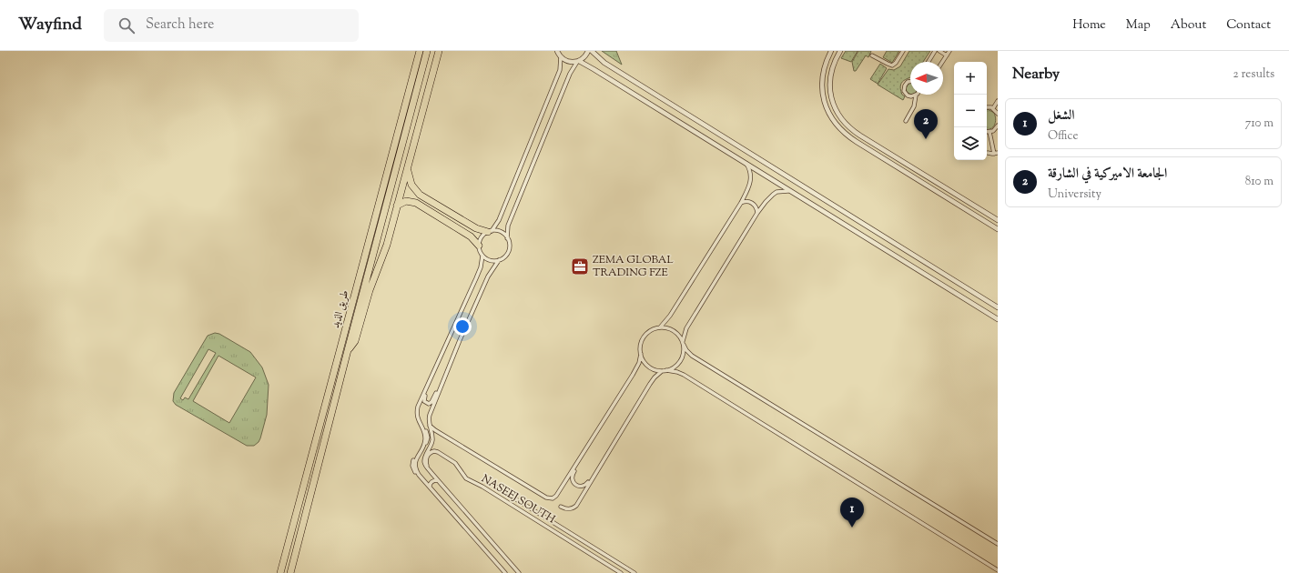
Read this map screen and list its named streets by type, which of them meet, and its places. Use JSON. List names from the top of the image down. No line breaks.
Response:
{"streets":{"highway":["طريق الذيد"],"street":["NASEEJ SOUTH"]},"places":{"office":["ZEMA GLOBAL TRADING FZE"]},"north":"left","page":{"header":"Wayfind","search":"Search here","nav":["Home","Map","About","Contact"],"heading":["Nearby","2 results"],"map_buttons":["+","−"],"list":[{"mark":"1","name":"الشغل","note":"Office","value":"710 m"},{"mark":"2","name":"الجامعة الاميركية في الشارقة","note":"University","value":"810 m"}],"pins":["2","1"]}}
